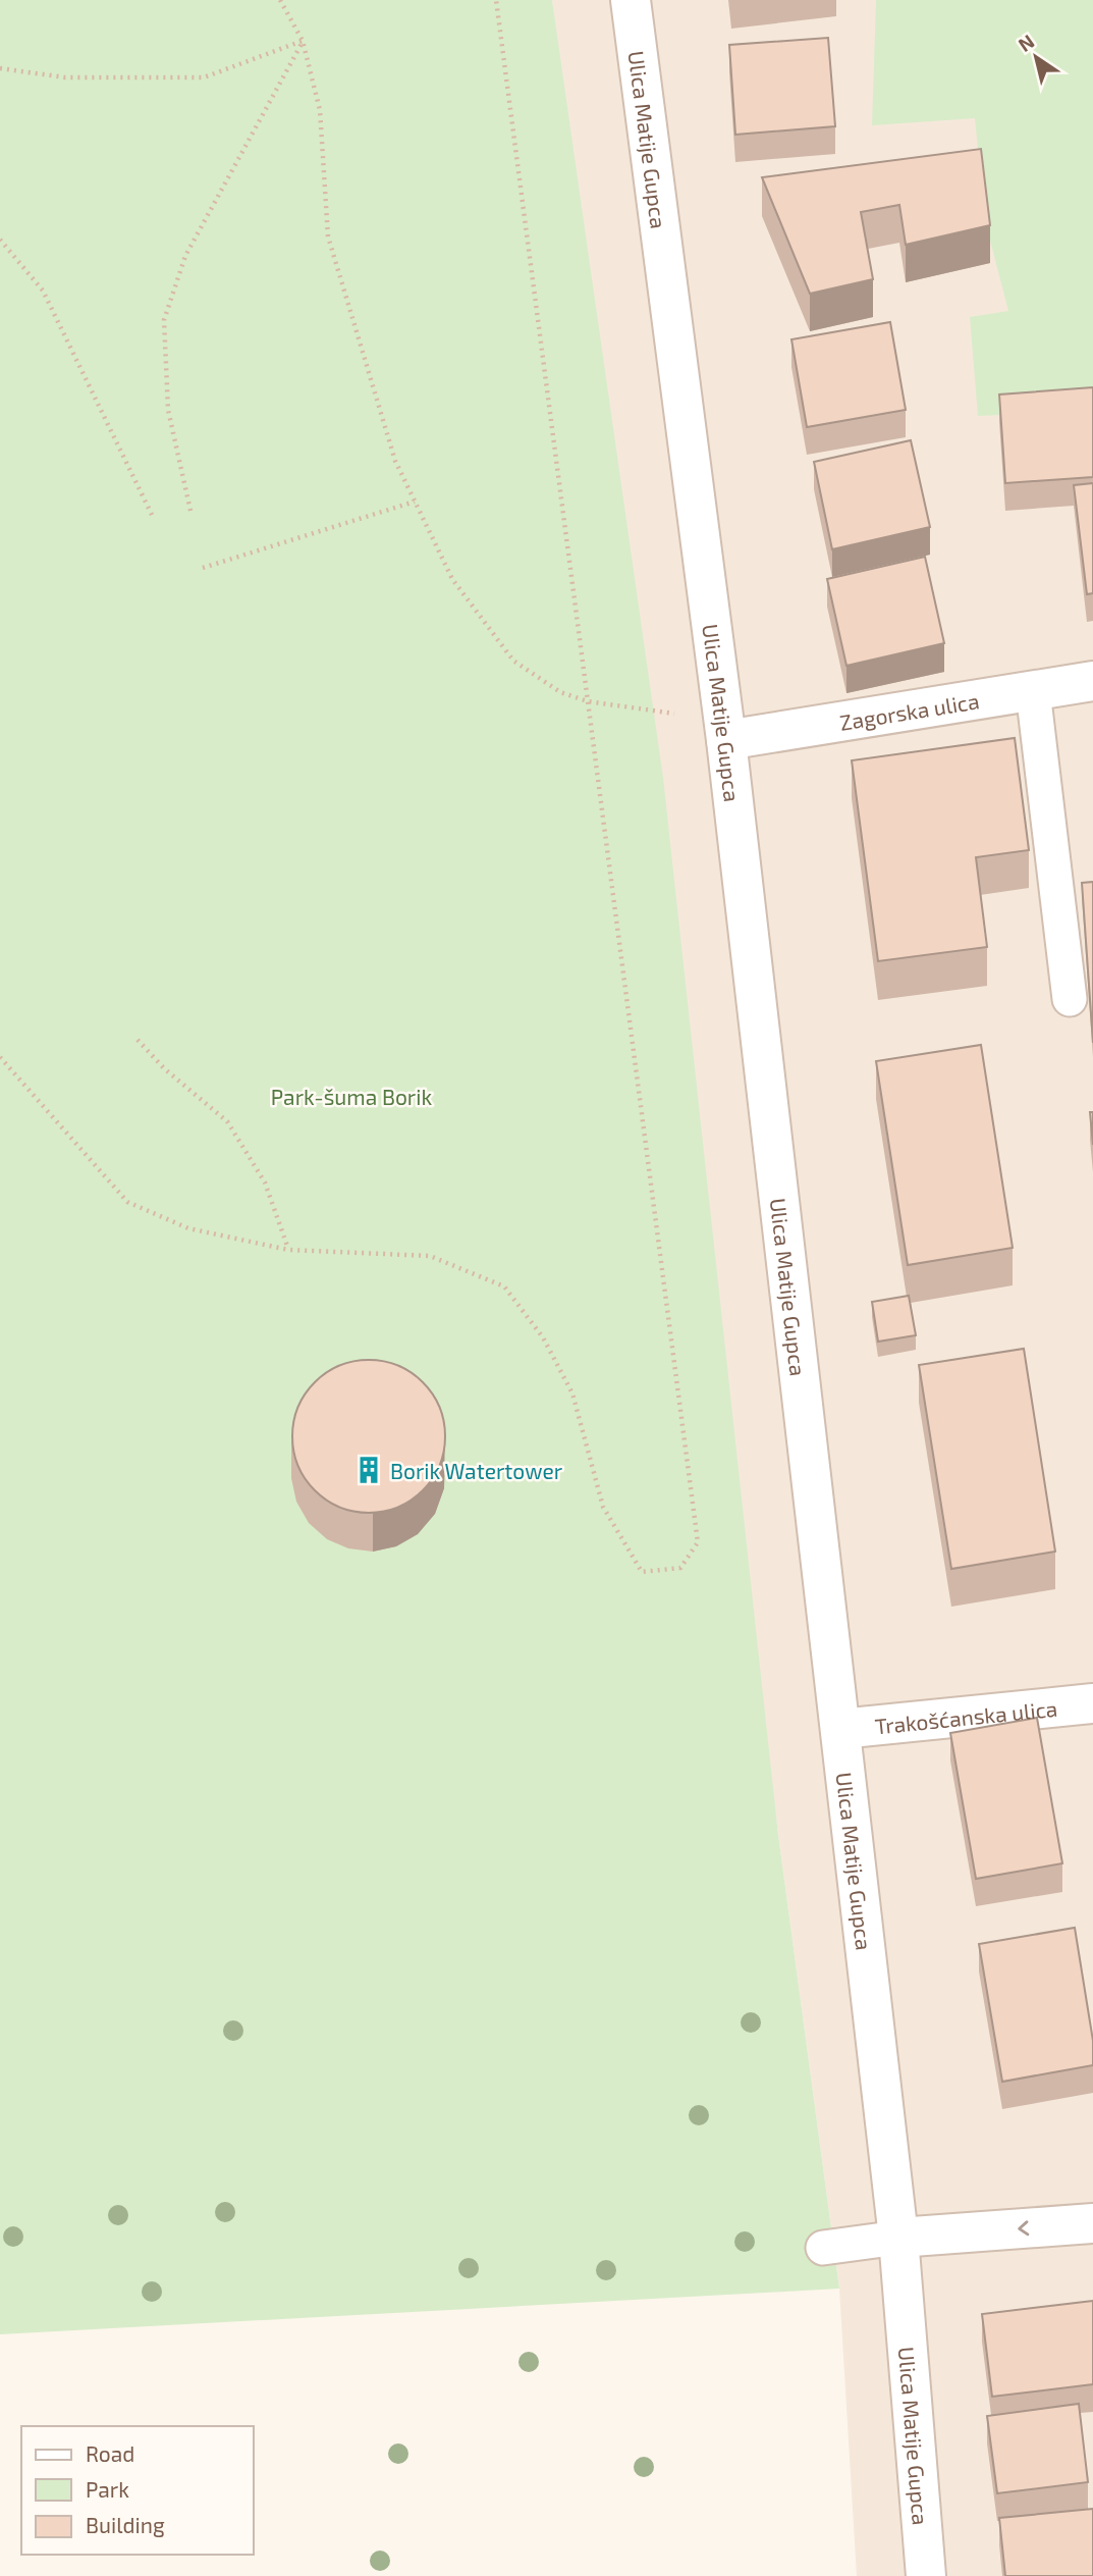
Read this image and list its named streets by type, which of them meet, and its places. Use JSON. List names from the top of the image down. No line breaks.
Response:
{"streets":{"street":["Ulica Matije Gupca","Zagorska ulica","Trakošćanska ulica"]},"crossings":[["Ulica Matije Gupca","Zagorska ulica"],["Ulica Matije Gupca","Trakošćanska ulica"]],"parks":["Park-šuma Borik"],"places":{"building":["Borik Watertower"]},"legend":["Road","Park","Building"],"north":"top left"}
